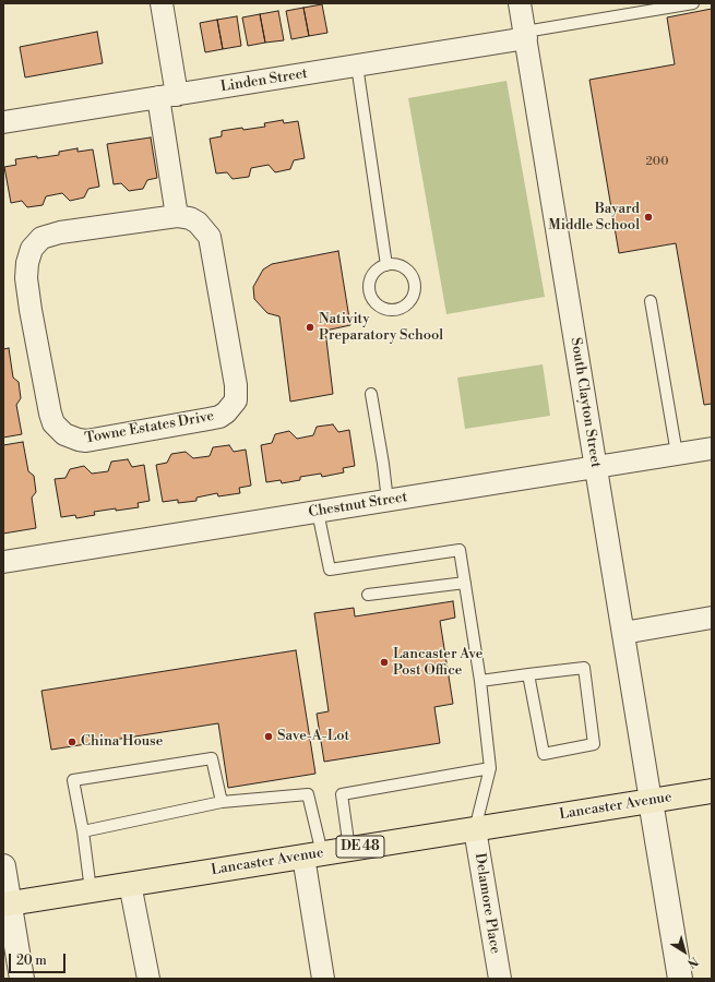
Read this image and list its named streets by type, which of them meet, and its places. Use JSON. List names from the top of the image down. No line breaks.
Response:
{"streets":{"main road":["Lancaster Avenue","DE 48"],"street":["Linden Street","South Clayton Street","Towne Estates Drive","Chestnut Street","Delamore Place"]},"crossings":[["Linden Street","South Clayton Street"],["South Clayton Street","Chestnut Street"],["South Clayton Street","Lancaster Avenue"],["Lancaster Avenue","Delamore Place"]],"places":["Bayard Middle School","Nativity Preparatory School","Lancaster Ave Post Office","Save-A-Lot","China House"],"house_numbers":["200"],"scale_bar":"20 m","north":"bottom right"}
